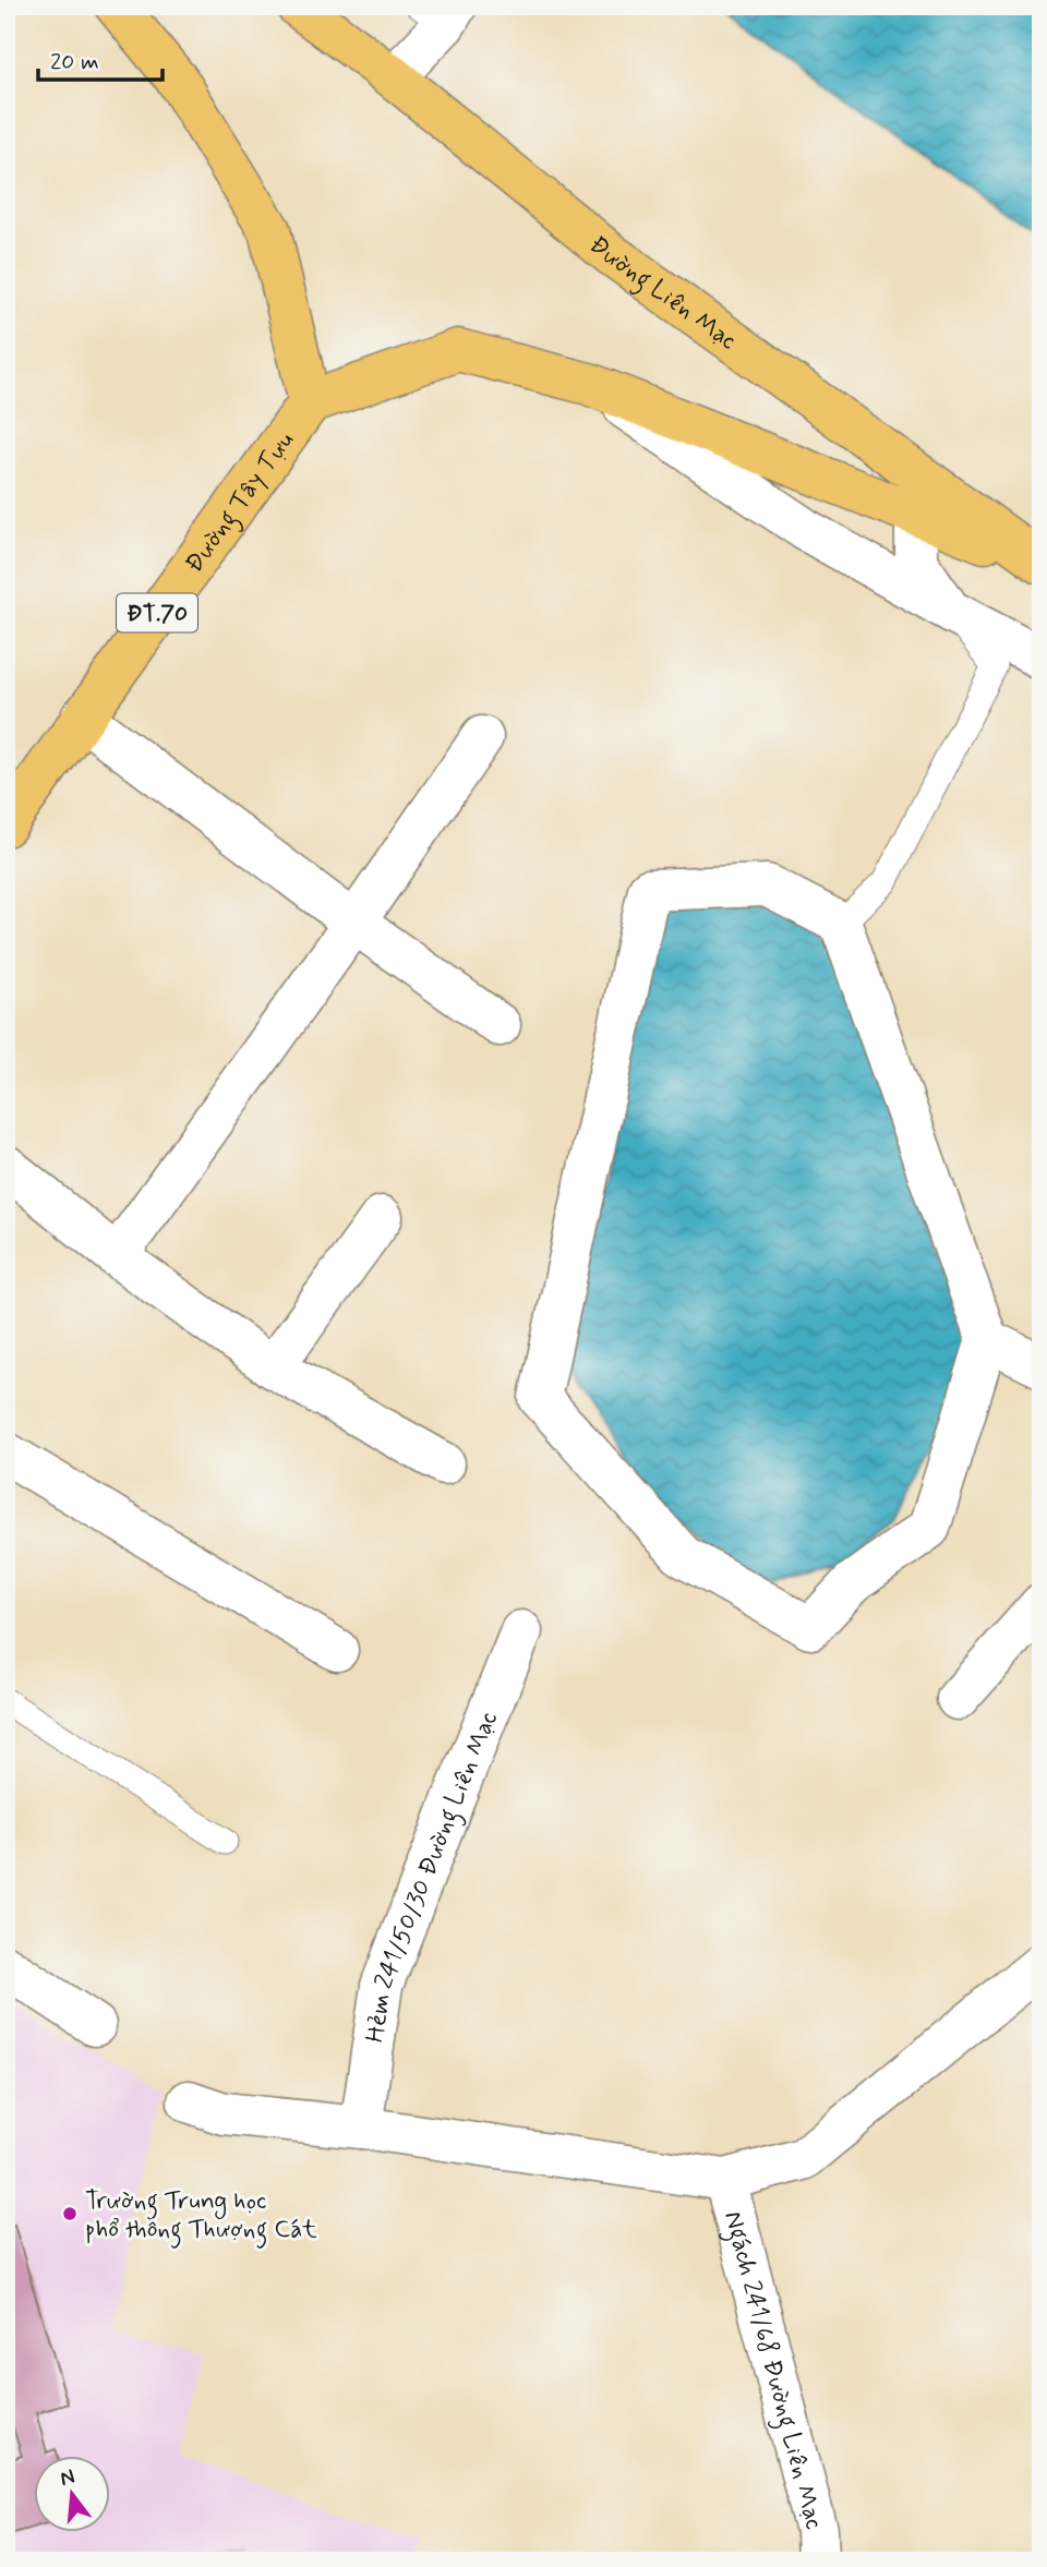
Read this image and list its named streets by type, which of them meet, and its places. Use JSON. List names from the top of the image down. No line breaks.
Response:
{"streets":{"main road":["Đường Liên Mạc","Đường Tây Tựu","ĐT.70"],"street":["Hẻm 241/50/30 Đường Liên Mạc","Ngách 241/68 Đường Liên Mạc"]},"places":["Trường Trung học phổ thông Thượng Cát"],"scale_bar":"20 m","north":"top"}
